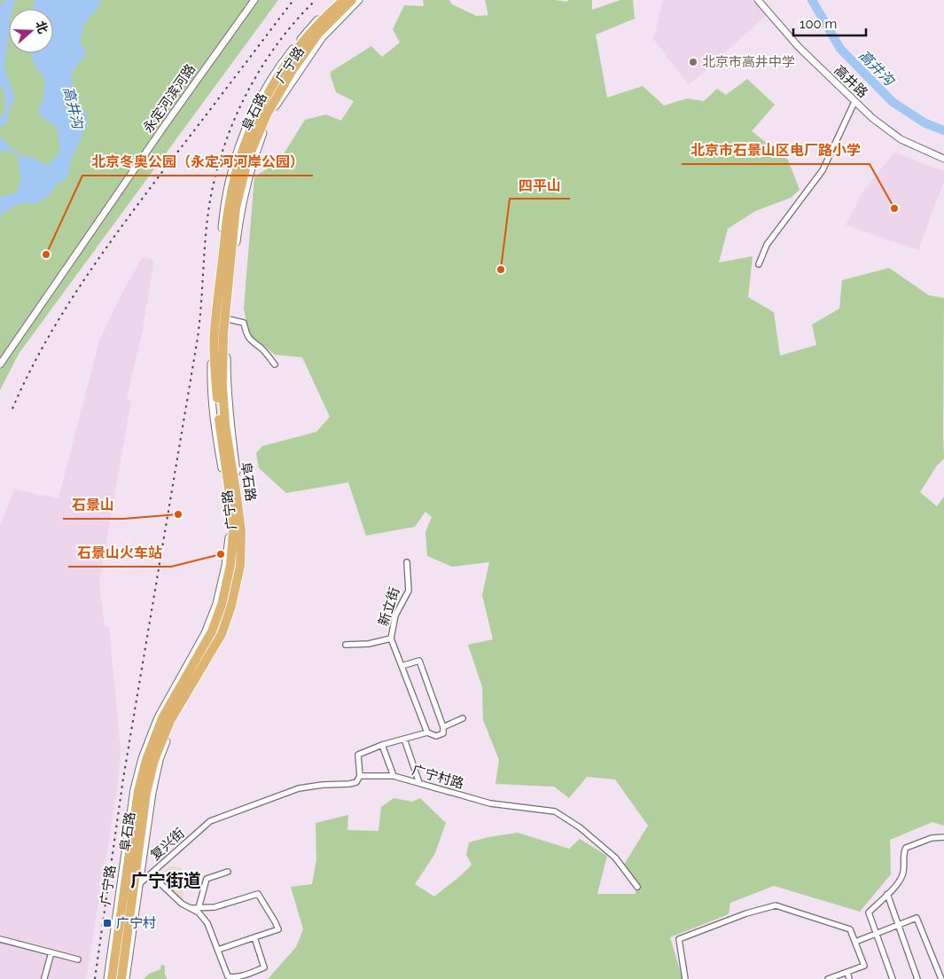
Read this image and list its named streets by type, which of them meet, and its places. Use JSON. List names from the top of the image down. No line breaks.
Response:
{"streets":{"highway":["阜石路"],"street":["广宁路","高井路","永定河滨河路","新立街","广宁村路","复兴街"]},"crossings":[["广宁路","复兴街"],["广宁村路","复兴街"]],"districts":["广宁街道"],"water":["高井沟"],"places":{"other":["北京市高井中学","北京市石景山区电厂路小学","北京冬奥公园（永定河河岸公园）","四平山","石景山","石景山火车站"],"transit":["广宁村"]},"scale_bar":"100 m","north":"right"}
